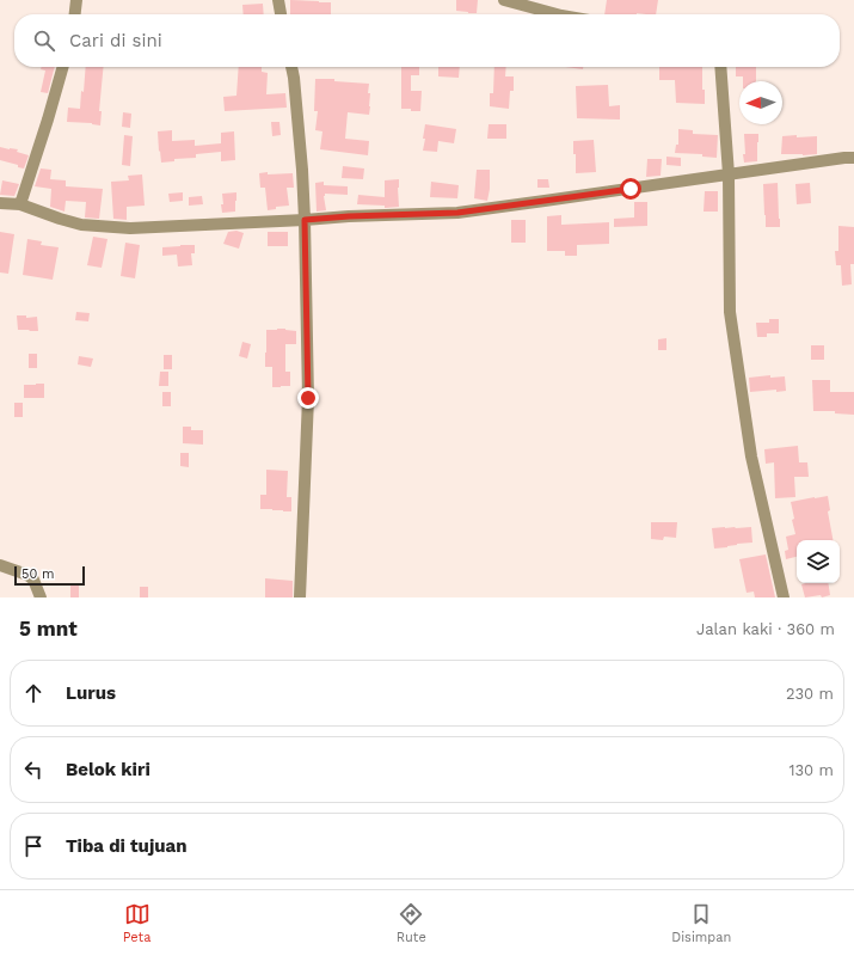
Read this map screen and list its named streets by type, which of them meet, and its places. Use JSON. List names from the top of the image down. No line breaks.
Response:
{"scale_bar":"50 m","north":"left","page":{"search":"Cari di sini","scale":"50 m","heading":["5 mnt","Jalan kaki · 360 m"],"list":[["Lurus","230 m"],["Belok kiri","130 m"],"Tiba di tujuan"],"nav":["Peta","Rute","Disimpan"]}}
